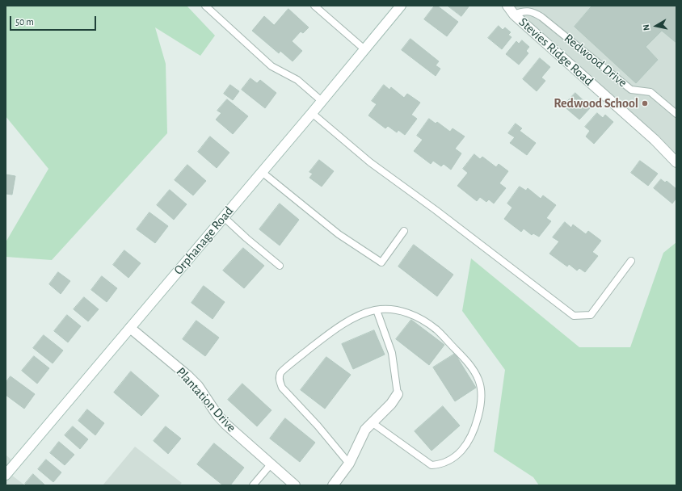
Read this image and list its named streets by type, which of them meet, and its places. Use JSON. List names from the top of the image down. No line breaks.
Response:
{"streets":{"main road":["Stevies Ridge Road","Orphanage Road","Plantation Drive"],"lane":["Redwood Drive"]},"crossings":[["Stevies Ridge Road","Redwood Drive"],["Orphanage Road","Plantation Drive"]],"places":["Redwood School"],"scale_bar":"50 m","north":"left"}
